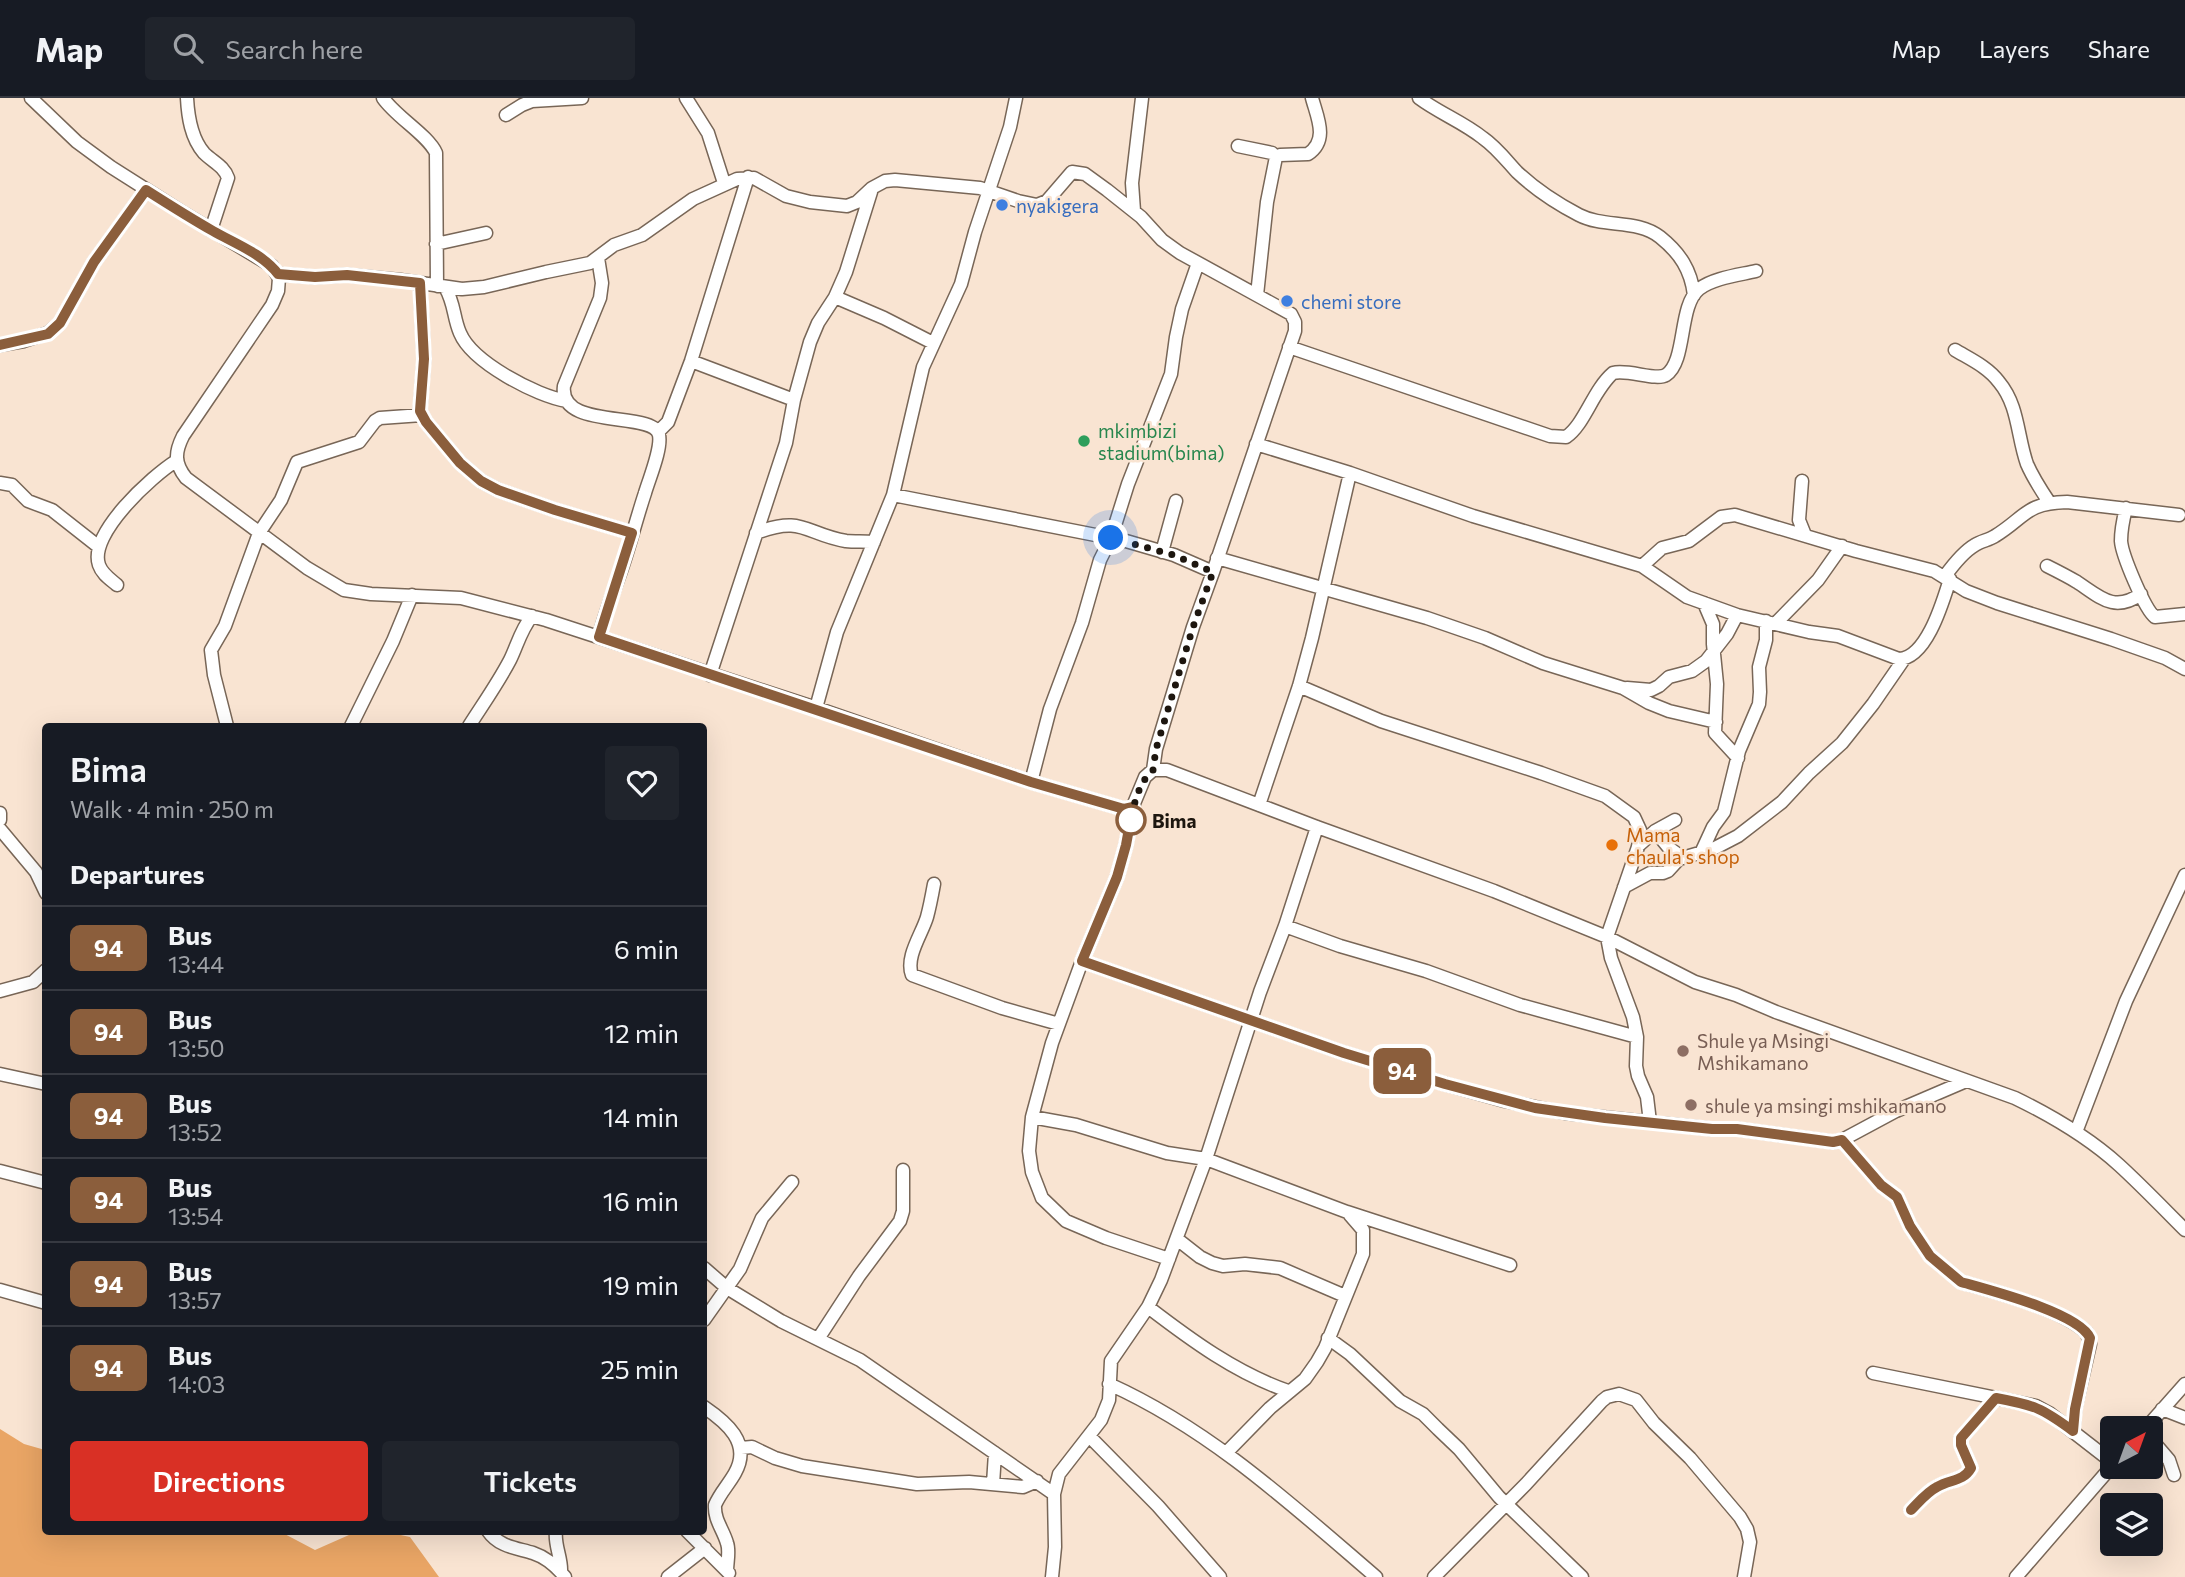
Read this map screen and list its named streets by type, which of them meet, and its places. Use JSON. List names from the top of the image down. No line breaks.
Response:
{"places":["nyakigera","chemi store","mkimbizi stadium(bima)","Bima","Mama chaula's shop","Shule ya Msingi Mshikamano","shule ya msingi mshikamano"],"lines":["bus line 94"],"north":"top right","page":{"header":"Map","search":"Search here","nav":["Map","Layers","Share"],"on_map":"94","heading":[["Bima","Walk · 4 min · 250 m"],"Departures"],"list":[{"mark":"94","name":"Bus","note":"13:44","value":"6 min"},{"mark":"94","name":"Bus","note":"13:50","value":"12 min"},{"mark":"94","name":"Bus","note":"13:52","value":"14 min"},{"mark":"94","name":"Bus","note":"13:54","value":"16 min"},{"mark":"94","name":"Bus","note":"13:57","value":"19 min"},{"mark":"94","name":"Bus","note":"14:03","value":"25 min"}],"buttons":["Directions","Tickets"]}}
